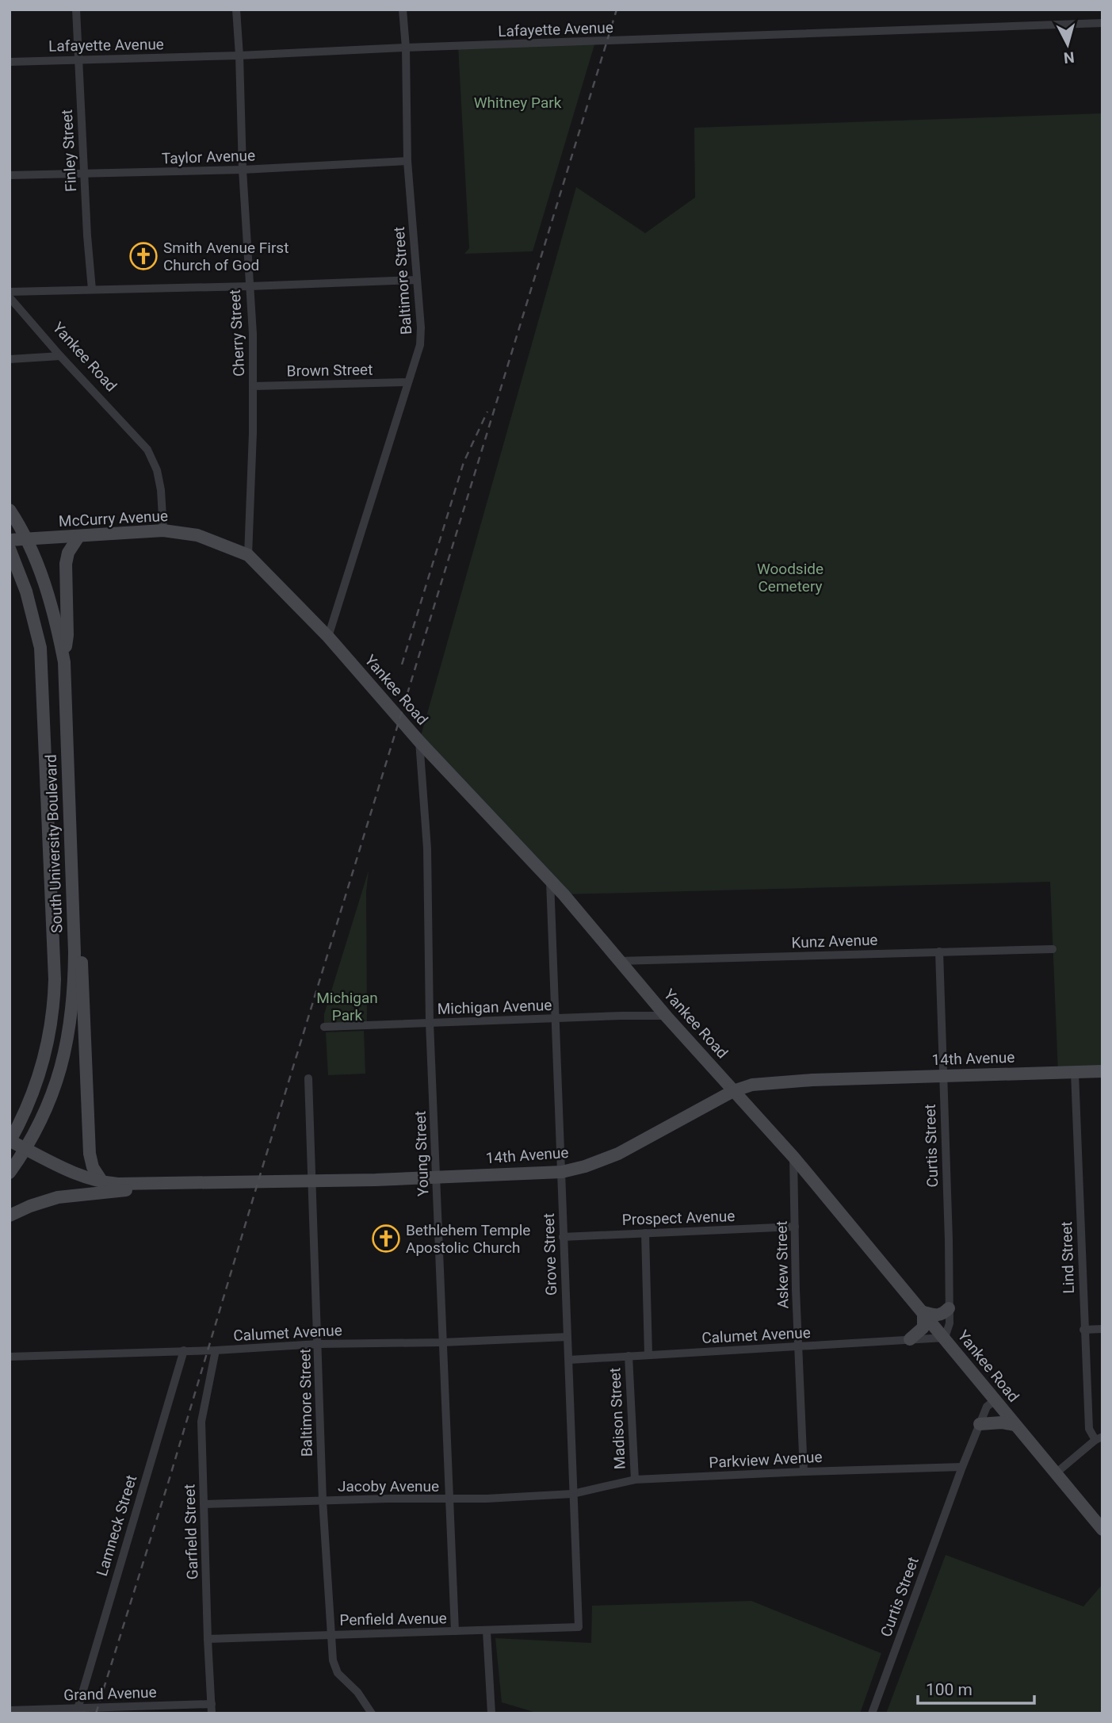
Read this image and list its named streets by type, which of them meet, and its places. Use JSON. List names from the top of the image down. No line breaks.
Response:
{"streets":{"street":["Lafayette Avenue","Finley Street","Taylor Avenue","Baltimore Street","Cherry Street","Yankee Road","Brown Street","McCurry Avenue","South University Boulevard","Kunz Avenue","Michigan Avenue","14th Avenue","Curtis Street","Young Street","Prospect Avenue","Grove Street","Lind Street","Askew Street","Calumet Avenue","Madison Street","Parkview Avenue","Jacoby Avenue","Lamneck Street","Garfield Street","Penfield Avenue","Grand Avenue"]},"crossings":[["Lafayette Avenue","Finley Street"],["Lafayette Avenue","Baltimore Street"],["Lafayette Avenue","Cherry Street"],["Finley Street","Taylor Avenue"],["Taylor Avenue","Baltimore Street"],["Taylor Avenue","Cherry Street"],["Baltimore Street","Yankee Road"],["Baltimore Street","Brown Street"],["Baltimore Street","14th Avenue"],["Baltimore Street","Calumet Avenue"],["Baltimore Street","Jacoby Avenue"],["Baltimore Street","Penfield Avenue"],["Cherry Street","Yankee Road"],["Cherry Street","Brown Street"],["Cherry Street","McCurry Avenue"],["Yankee Road","McCurry Avenue"],["Yankee Road","Kunz Avenue"],["Yankee Road","Michigan Avenue"],["Yankee Road","14th Avenue"],["Yankee Road","Curtis Street"],["Yankee Road","Young Street"],["Yankee Road","Grove Street"],["Yankee Road","Askew Street"],["Yankee Road","Calumet Avenue"],["McCurry Avenue","South University Boulevard"],["South University Boulevard","14th Avenue"],["Kunz Avenue","Curtis Street"],["Michigan Avenue","Young Street"],["Michigan Avenue","Grove Street"],["14th Avenue","Curtis Street"],["14th Avenue","Young Street"],["14th Avenue","Grove Street"],["14th Avenue","Lind Street"],["Curtis Street","Calumet Avenue"],["Curtis Street","Parkview Avenue"],["Young Street","Calumet Avenue"],["Young Street","Jacoby Avenue"],["Young Street","Penfield Avenue"],["Prospect Avenue","Grove Street"],["Prospect Avenue","Askew Street"],["Grove Street","Calumet Avenue"],["Grove Street","Parkview Avenue"],["Grove Street","Jacoby Avenue"],["Grove Street","Penfield Avenue"],["Askew Street","Calumet Avenue"],["Askew Street","Parkview Avenue"],["Calumet Avenue","Madison Street"],["Calumet Avenue","Lamneck Street"],["Calumet Avenue","Garfield Street"],["Madison Street","Parkview Avenue"],["Parkview Avenue","Jacoby Avenue"],["Jacoby Avenue","Garfield Street"],["Lamneck Street","Grand Avenue"],["Garfield Street","Penfield Avenue"],["Garfield Street","Grand Avenue"]],"parks":["Whitney Park","Woodside Cemetery","Michigan Park"],"places":{"church":["Smith Avenue First Church of God","Bethlehem Temple Apostolic Church"]},"scale_bar":"100 m","north":"bottom"}
